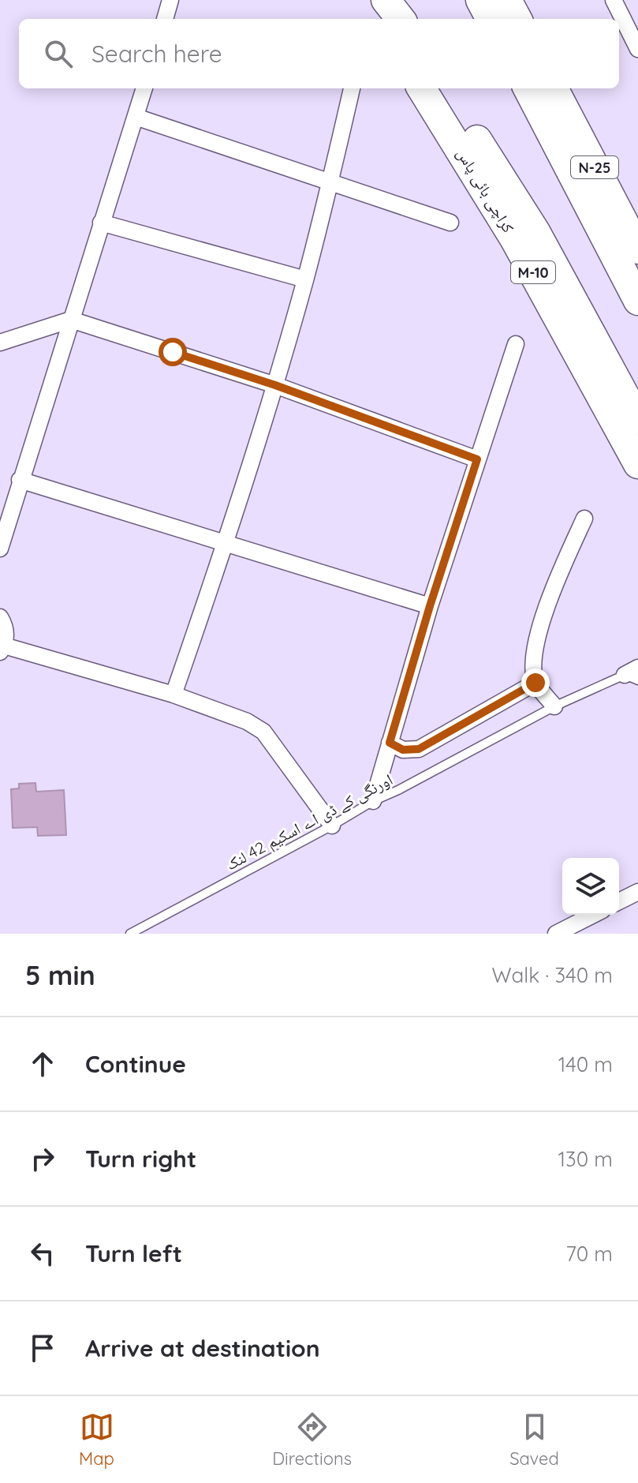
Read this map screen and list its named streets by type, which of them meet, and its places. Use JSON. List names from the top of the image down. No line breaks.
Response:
{"streets":{"highway":["N-25","کراچی بائی پاس","M-10"],"lane":["اورنگی کے ڈی اے اسکیم 42 لنک"]},"page":{"search":"Search here","heading":["5 min","Walk · 340 m"],"list":[["Continue","140 m"],["Turn right","130 m"],["Turn left","70 m"],"Arrive at destination"],"nav":["Map","Directions","Saved"]}}
